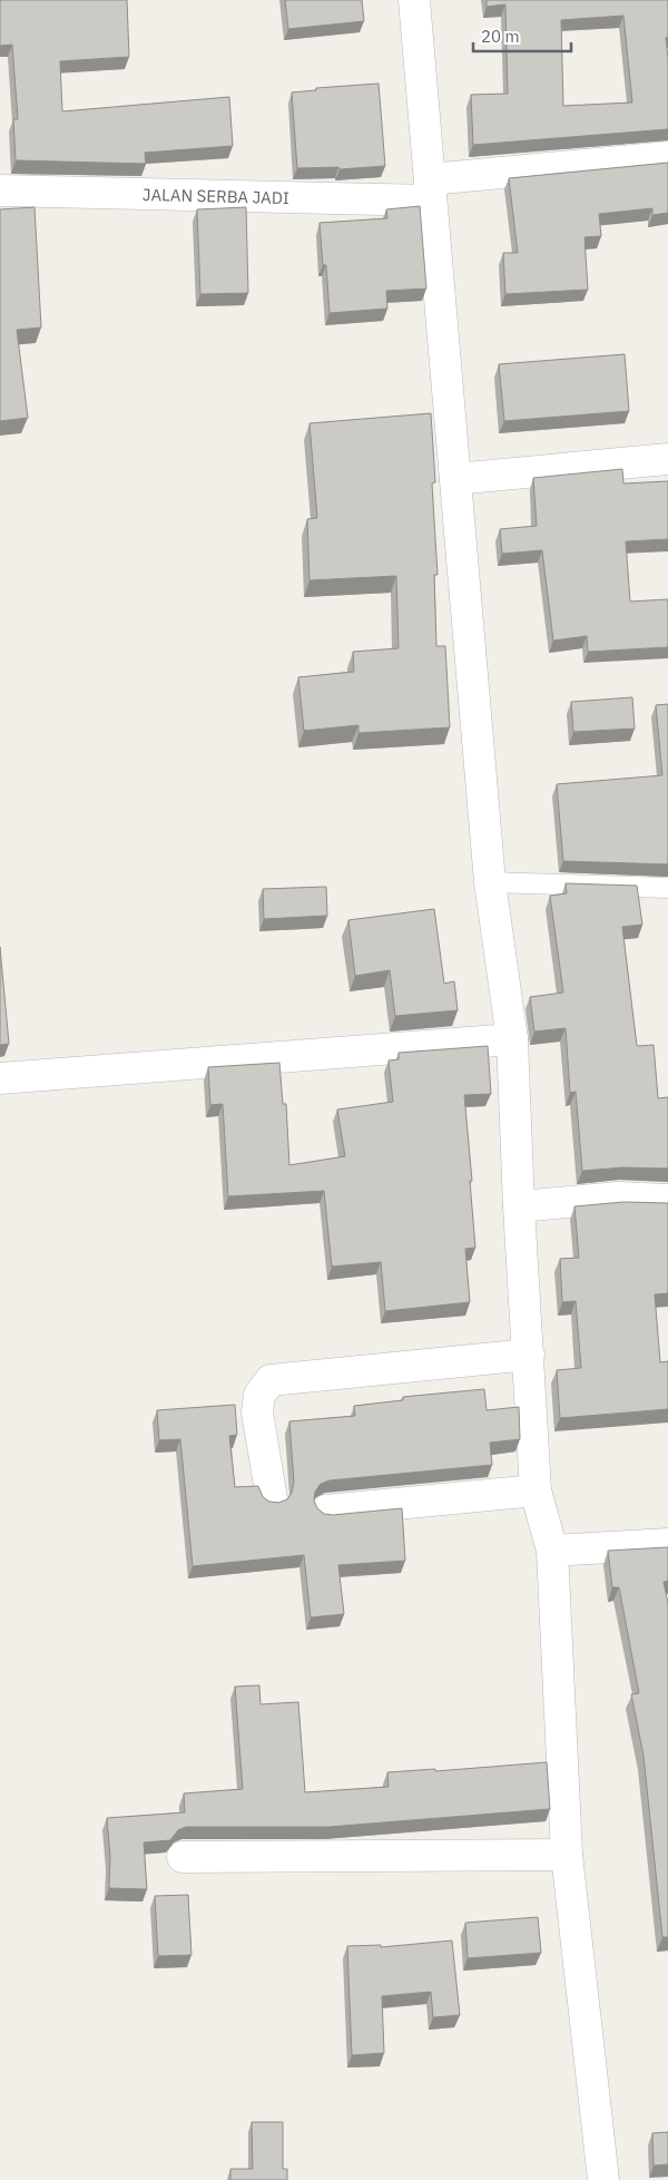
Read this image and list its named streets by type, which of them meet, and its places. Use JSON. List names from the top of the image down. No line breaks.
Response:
{"streets":{"street":["JALAN SERBA JADI"]},"scale_bar":"20 m"}
